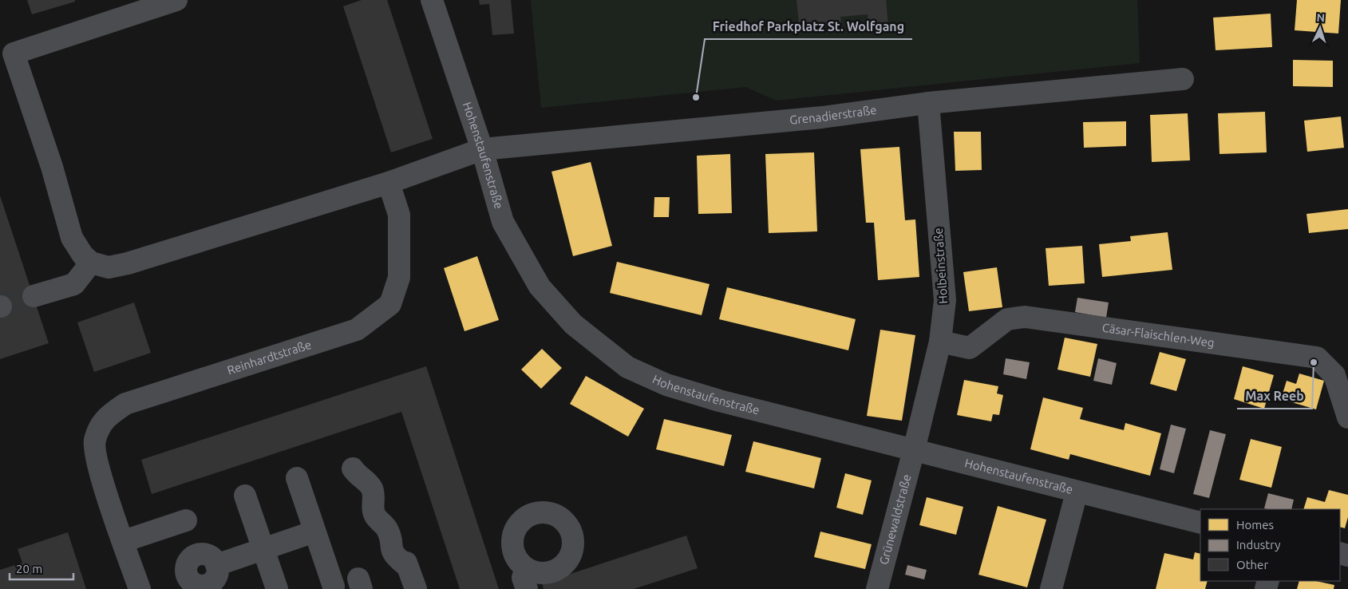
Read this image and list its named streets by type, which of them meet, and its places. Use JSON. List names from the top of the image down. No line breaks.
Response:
{"streets":{"street":["Grenadierstraße","Hohenstaufenstraße","Holbeinstraße","Cäsar-Flaischlen-Weg","Reinhardtstraße","Grünewaldstraße"]},"crossings":[["Grenadierstraße","Hohenstaufenstraße"],["Grenadierstraße","Holbeinstraße"],["Hohenstaufenstraße","Holbeinstraße"],["Hohenstaufenstraße","Grünewaldstraße"],["Holbeinstraße","Cäsar-Flaischlen-Weg"],["Holbeinstraße","Grünewaldstraße"]],"places":["Friedhof Parkplatz St. Wolfgang","Max Reeb"],"legend":["Homes","Industry","Other"],"scale_bar":"20 m","north":"top"}
